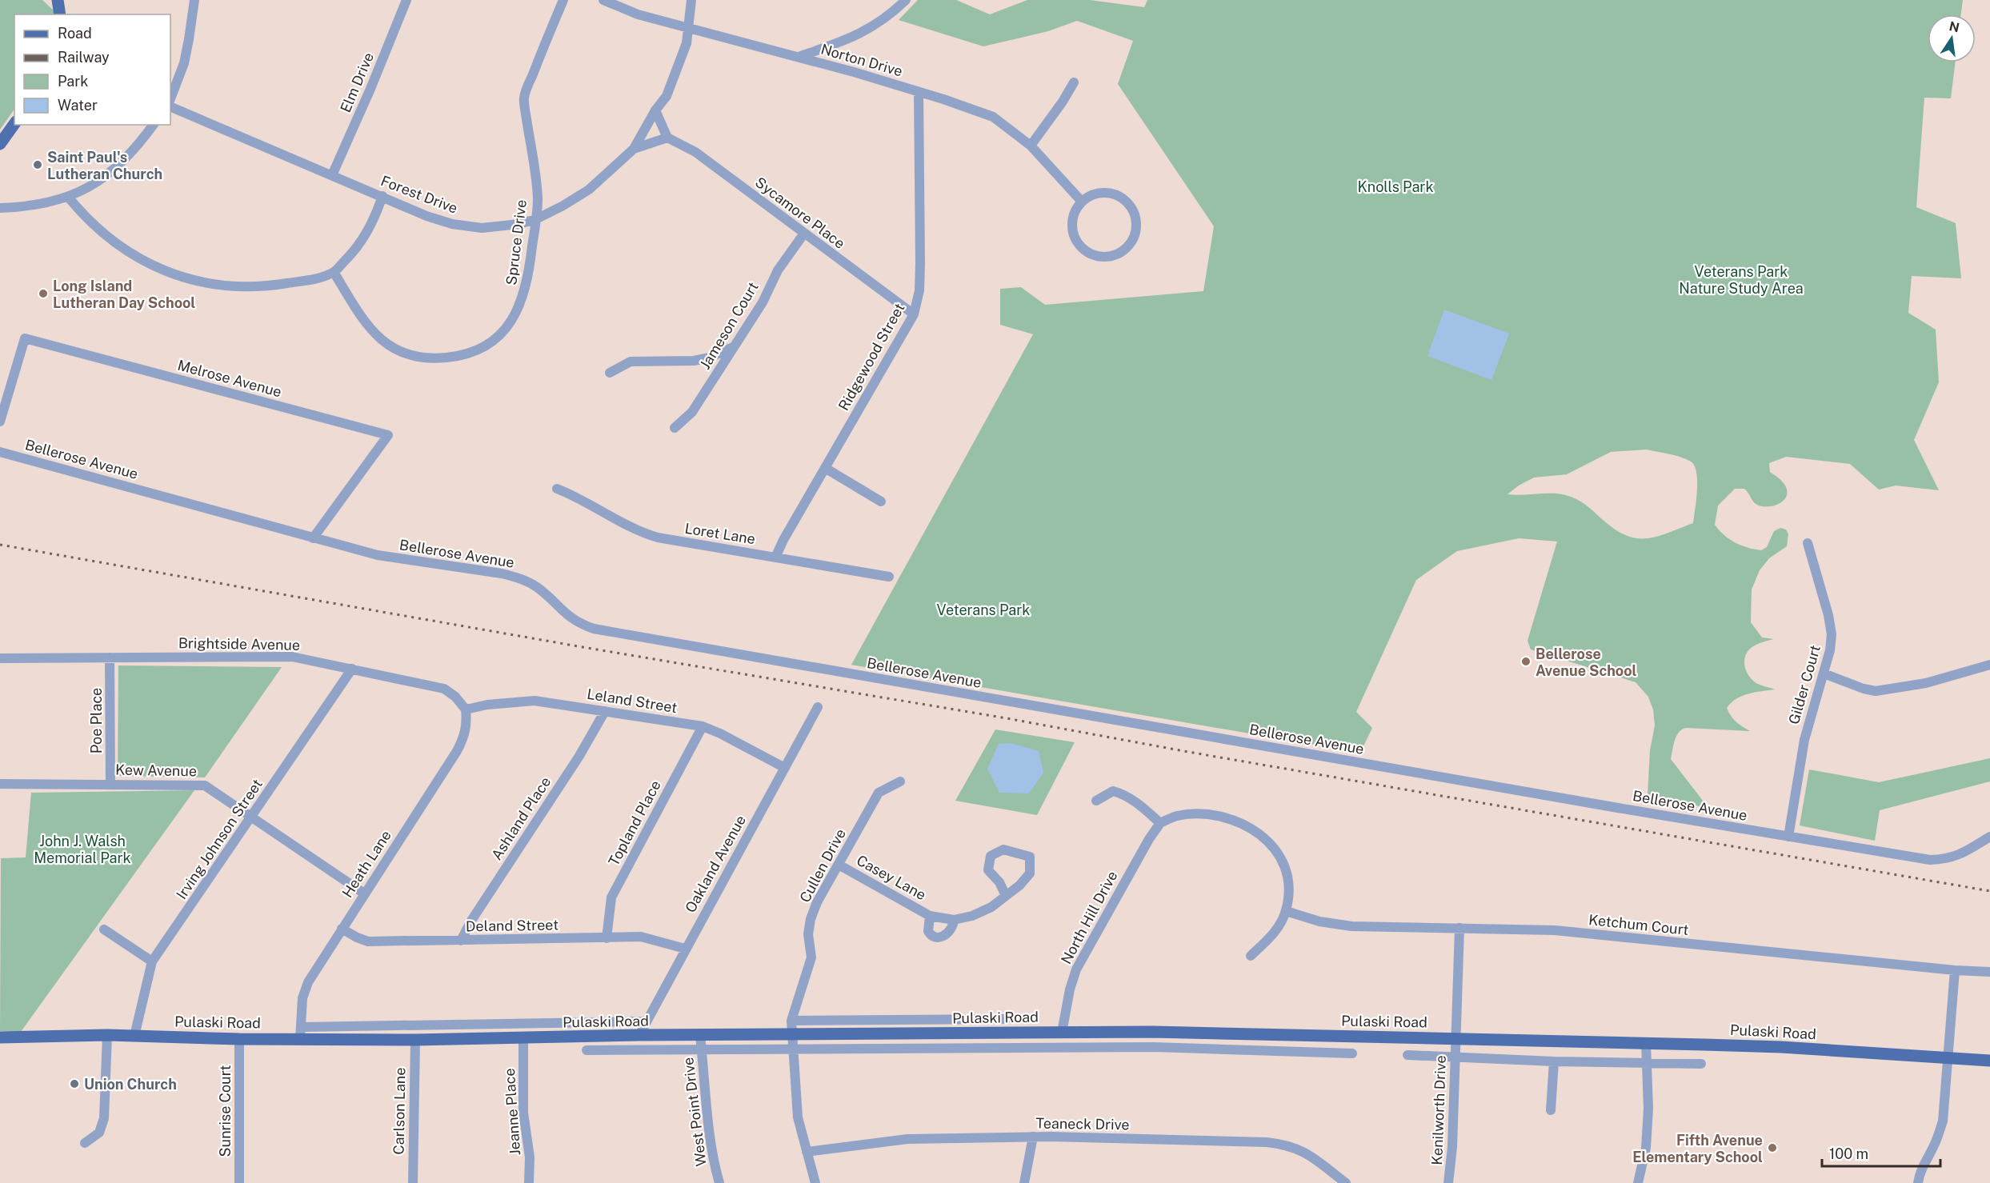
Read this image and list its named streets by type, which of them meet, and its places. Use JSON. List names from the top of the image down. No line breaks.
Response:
{"streets":{"main road":["Pulaski Road"],"street":["Norton Drive","Elm Drive","Forest Drive","Sycamore Place","Spruce Drive","Jameson Court","Ridgewood Street","Melrose Avenue","Bellerose Avenue","Loret Lane","Brightside Avenue","Gilder Court","Leland Street","Poe Place","Kew Avenue","Ashland Place","Topland Place","Irving Johnson Street","Heath Lane","Oakland Avenue","Cullen Drive","Casey Lane","North Hill Drive","Ketchum Court","Deland Street","Kenilworth Drive","Sunrise Court","Carlson Lane","Jeanne Place","West Point Drive","Teaneck Drive"]},"crossings":[["Norton Drive","Forest Drive"],["Norton Drive","Ridgewood Street"],["Elm Drive","Forest Drive"],["Forest Drive","Spruce Drive"],["Sycamore Place","Jameson Court"],["Sycamore Place","Ridgewood Street"],["Ridgewood Street","Loret Lane"],["Melrose Avenue","Bellerose Avenue"],["Bellerose Avenue","Gilder Court"],["Brightside Avenue","Leland Street"],["Brightside Avenue","Poe Place"],["Brightside Avenue","Irving Johnson Street"],["Brightside Avenue","Heath Lane"],["Leland Street","Ashland Place"],["Leland Street","Topland Place"],["Leland Street","Heath Lane"],["Leland Street","Oakland Avenue"],["Poe Place","Kew Avenue"],["Kew Avenue","Irving Johnson Street"],["Kew Avenue","Heath Lane"],["Ashland Place","Deland Street"],["Topland Place","Deland Street"],["Irving Johnson Street","Pulaski Road"],["Heath Lane","Deland Street"],["Heath Lane","Pulaski Road"],["Oakland Avenue","Deland Street"],["Oakland Avenue","Pulaski Road"],["Cullen Drive","Casey Lane"],["Cullen Drive","Pulaski Road"],["Cullen Drive","Teaneck Drive"],["North Hill Drive","Pulaski Road"],["Ketchum Court","Kenilworth Drive"],["Pulaski Road","Kenilworth Drive"],["Pulaski Road","Sunrise Court"],["Pulaski Road","Carlson Lane"],["Pulaski Road","Jeanne Place"],["Pulaski Road","West Point Drive"]],"parks":["Knolls Park","Veterans Park Nature Study Area","Veterans Park","John J. Walsh Memorial Park"],"places":["Saint Paul's Lutheran Church","Long Island Lutheran Day School","Bellerose Avenue School","Union Church","Fifth Avenue Elementary School"],"legend":["Road","Railway","Park","Water"],"scale_bar":"100 m","north":"top"}
